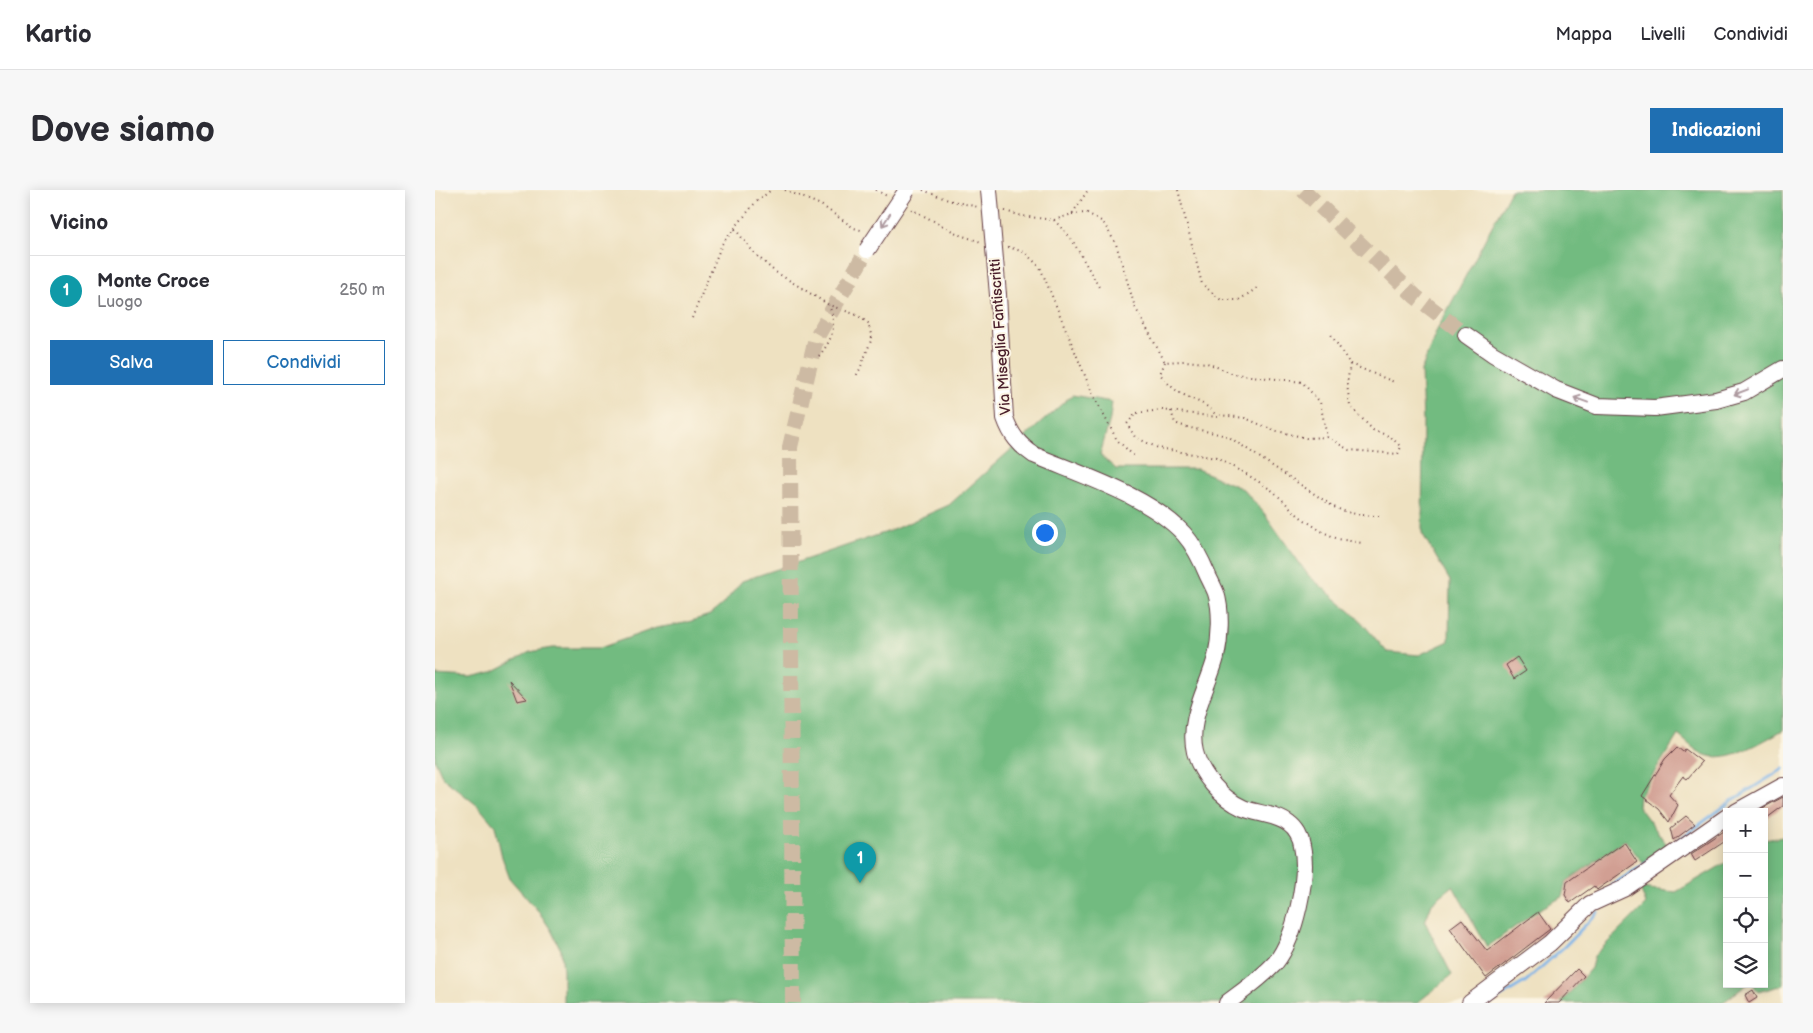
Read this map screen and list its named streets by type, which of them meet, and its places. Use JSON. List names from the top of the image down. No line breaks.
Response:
{"streets":{"street":["Via Miseglia Fantiscritti"]},"page":{"header":"Kartio","nav":["Mappa","Livelli","Condividi"],"buttons":["Indicazioni",["Salva","Condividi"]],"title":"Dove siamo","heading":"Vicino","list":[{"mark":"1","name":"Monte Croce","note":"Luogo","value":"250 m"}],"map_buttons":["+","−"],"pins":"1"}}
